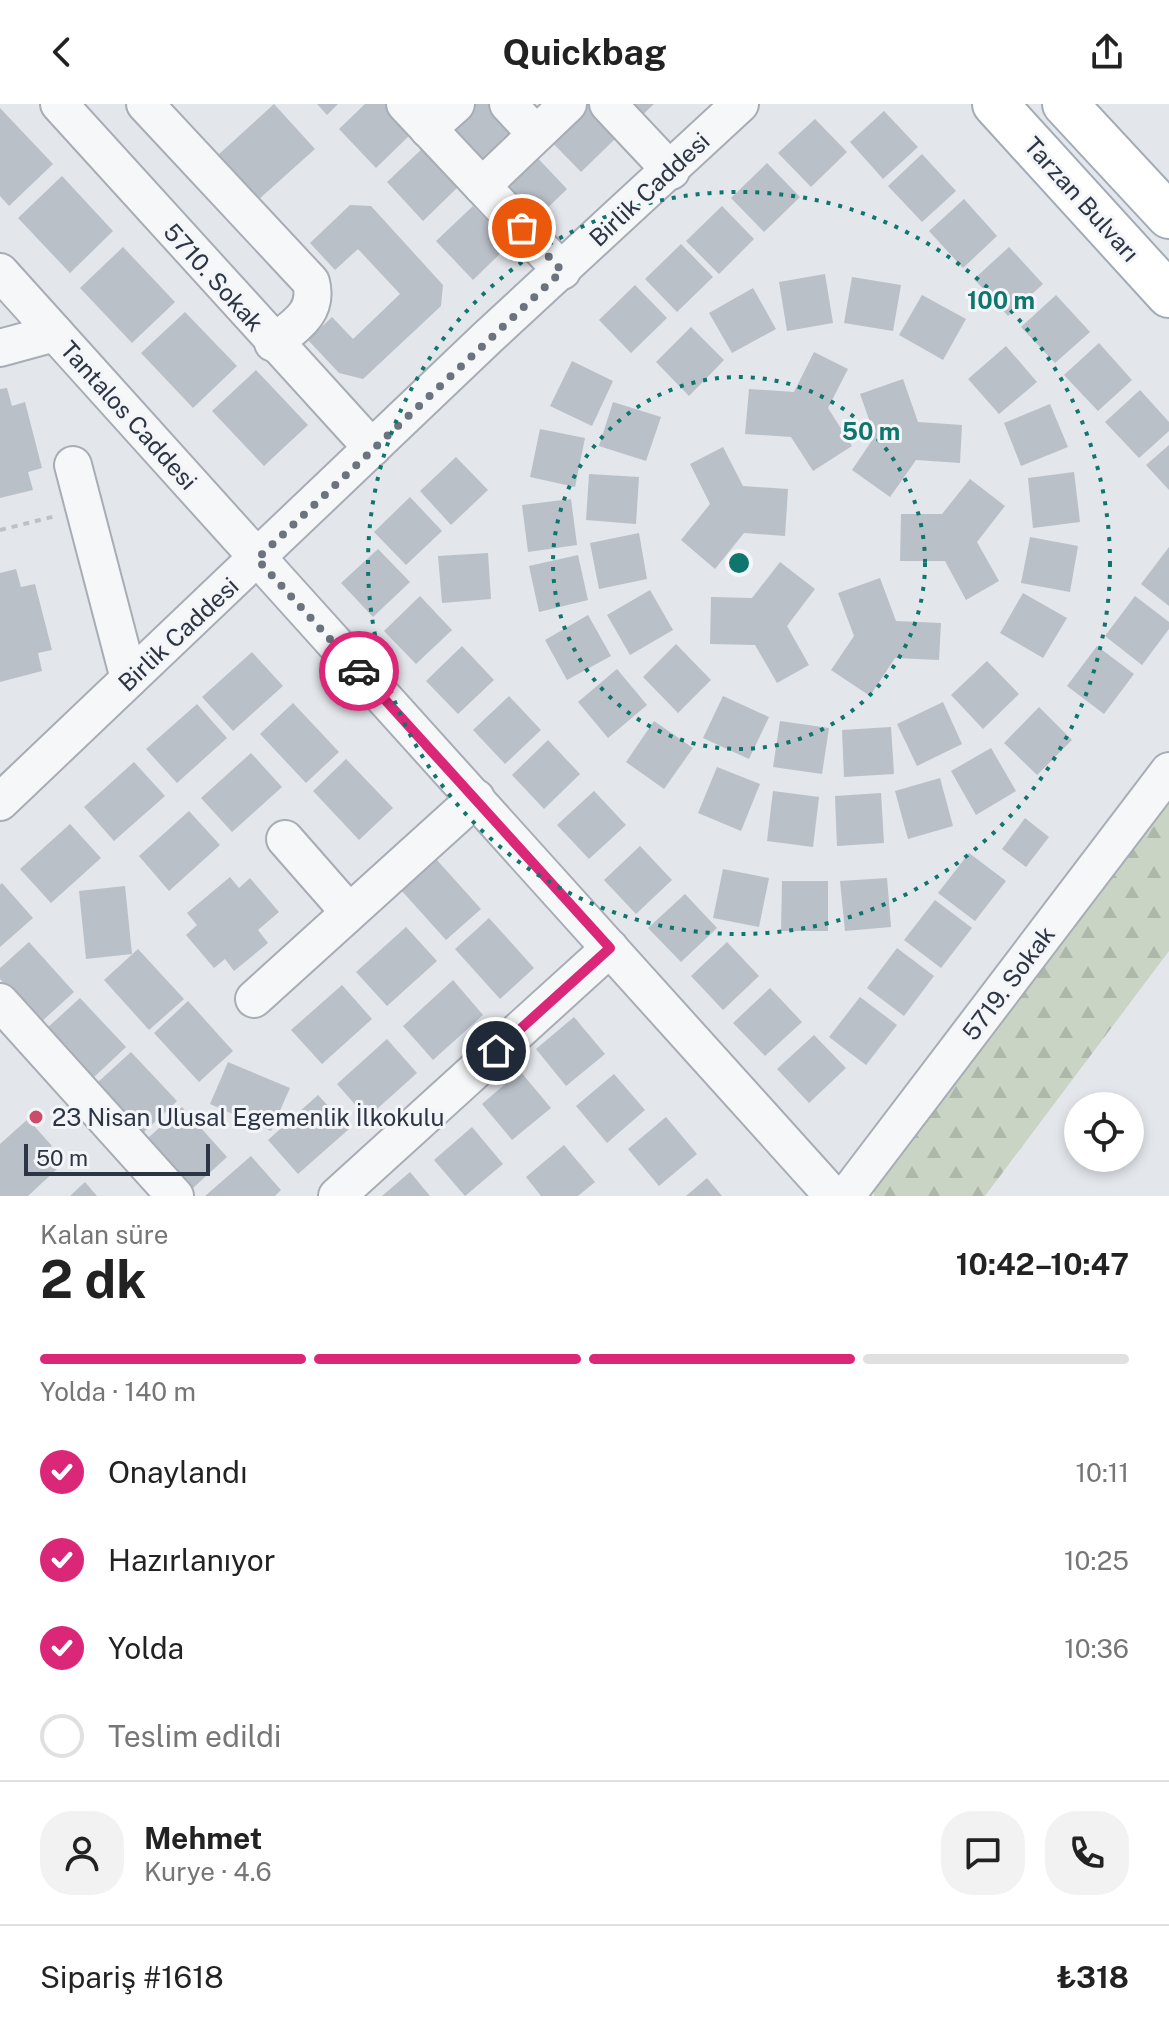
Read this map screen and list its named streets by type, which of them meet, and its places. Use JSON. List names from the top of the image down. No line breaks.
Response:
{"streets":{"main road":["Tarzan Bulvarı"],"street":["Birlik Caddesi","5710. Sokak","Tantalos Caddesi","5719. Sokak"]},"crossings":[["Birlik Caddesi","5710. Sokak"],["Birlik Caddesi","Tantalos Caddesi"]],"places":["23 Nisan Ulusal Egemenlik İlkokulu"],"scale_bar":"50 m","page":{"header":"Quickbag","scale":"50 m","heading":["2 dk","Kalan süre","10:42–10:47"],"panel":["Mehmet","Kurye · 4.6","Sipariş #1618","₺318"],"bar":"Yolda · 140 m","list":[["Onaylandı","10:11"],["Hazırlanıyor","10:25"],["Yolda","10:36"],"Teslim edildi"]},"rings":["100 m","50 m"]}
